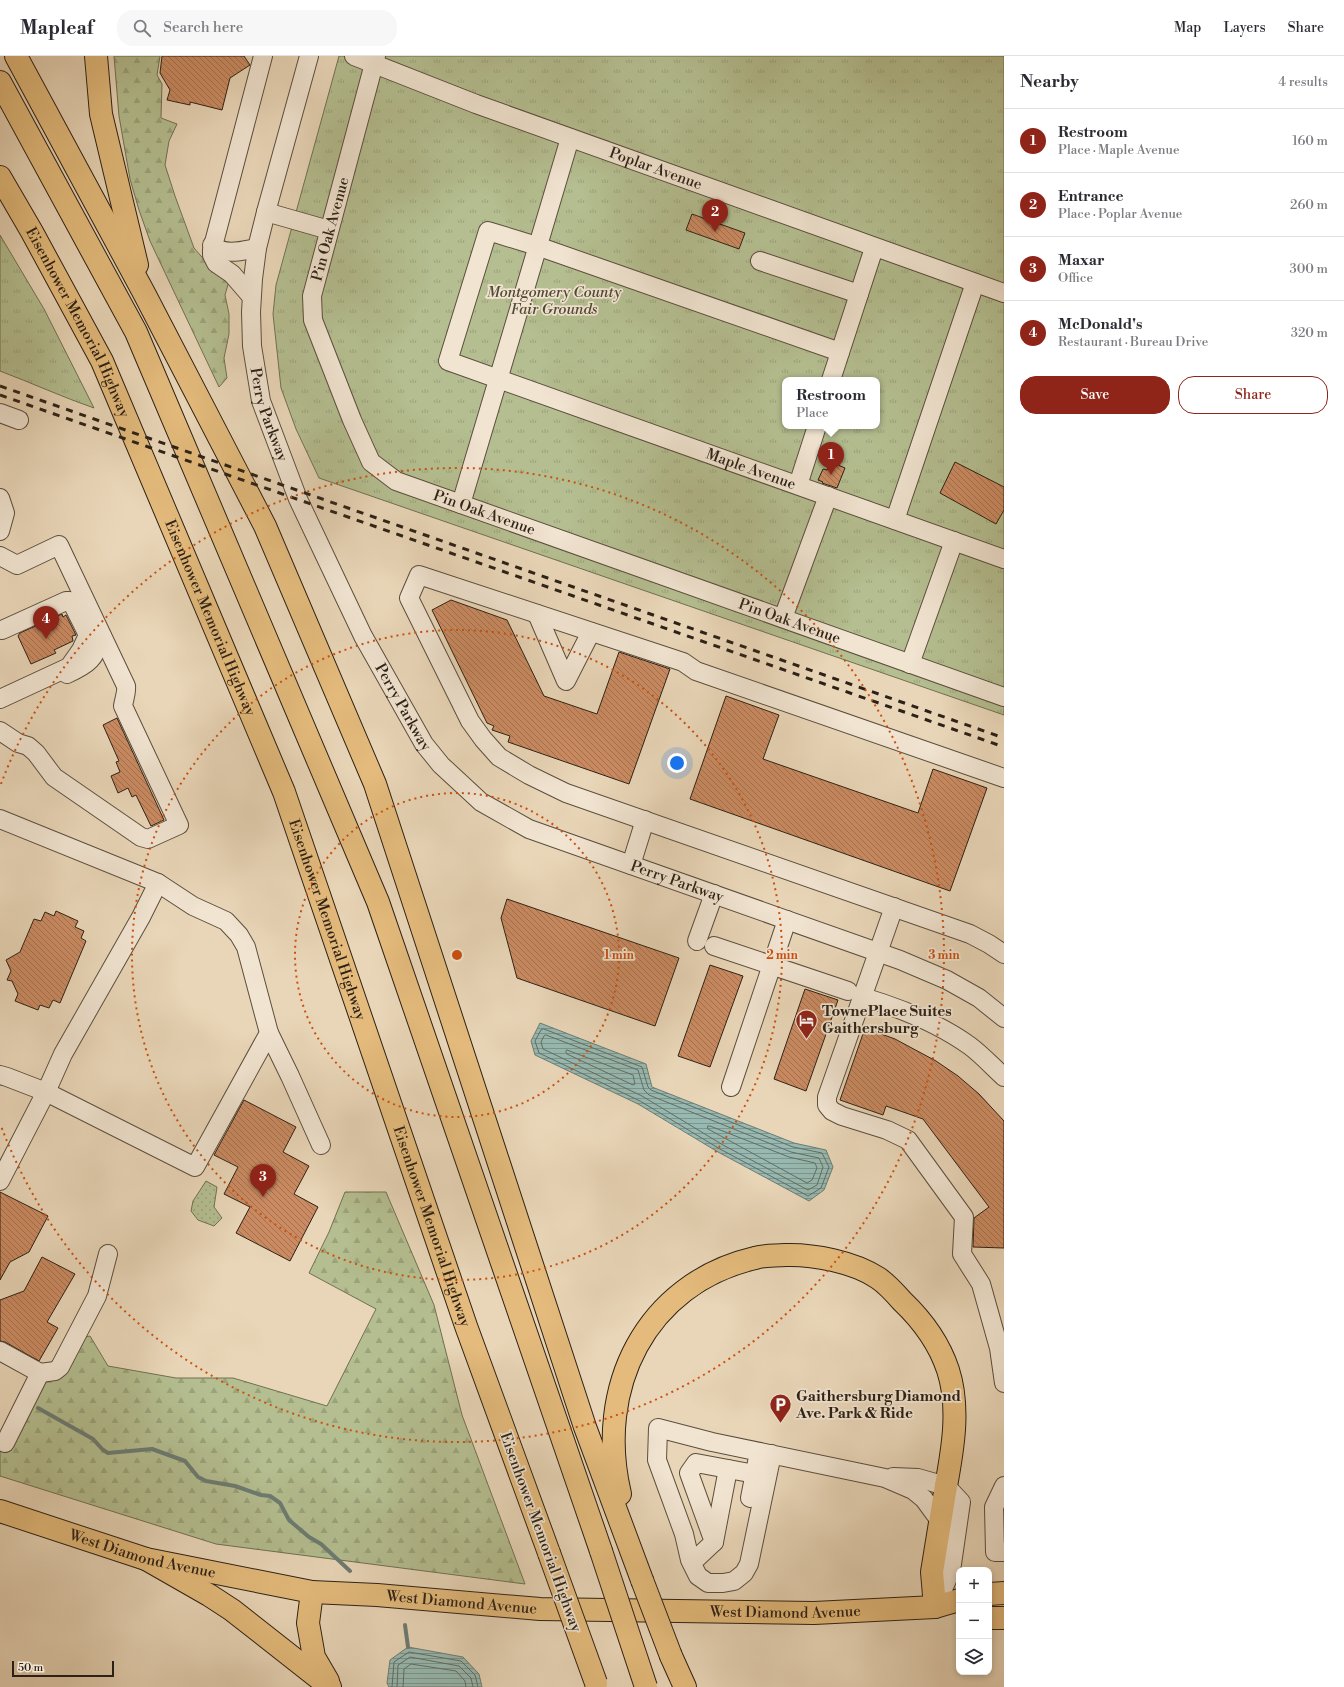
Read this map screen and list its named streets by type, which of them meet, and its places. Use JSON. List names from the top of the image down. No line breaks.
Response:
{"streets":{"main road":["Eisenhower Memorial Highway","West Diamond Avenue"],"street":["Poplar Avenue","Pin Oak Avenue","Perry Parkway","Maple Avenue"]},"crossings":[["Poplar Avenue","Pin Oak Avenue"]],"parks":["Montgomery County Fair Grounds"],"places":{"hotel":["TownePlace Suites Gaithersburg"],"parking":["Gaithersburg Diamond Ave. Park & Ride"]},"scale_bar":"50 m","page":{"header":"Mapleaf","search":"Search here","nav":["Map","Layers","Share"],"heading":["Nearby","4 results"],"list":[{"mark":"1","name":"Restroom","note":"Place · Maple Avenue","value":"160 m"},{"mark":"2","name":"Entrance","note":"Place · Poplar Avenue","value":"260 m"},{"mark":"3","name":"Maxar","note":"Office","value":"300 m"},{"mark":"4","name":"McDonald's","note":"Restaurant · Bureau Drive","value":"320 m"}],"pins":["2","1","4","3"],"buttons":["Save","Share"],"popup":["Restroom","Place"],"map_buttons":["+","−"],"scale":"50 m"},"rings":["1 min","2 min","3 min"]}
